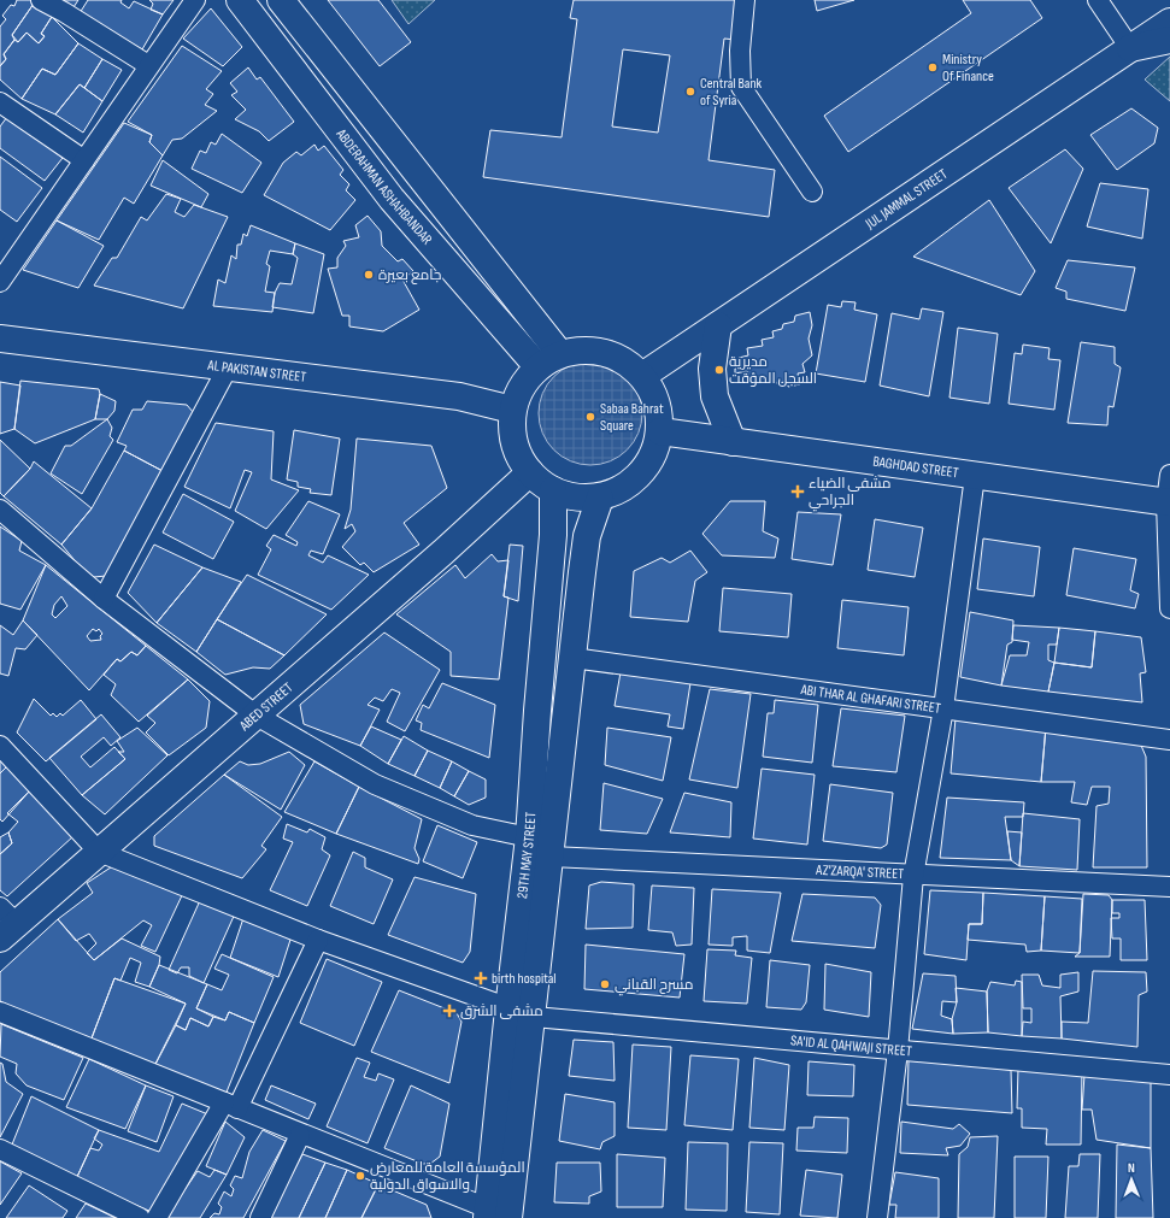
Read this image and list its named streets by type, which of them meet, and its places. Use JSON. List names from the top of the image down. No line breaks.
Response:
{"streets":{"main road":["ABDERAHMAN ASHAHBANDAR","JUL JAMMAL STREET","AL PAKISTAN STREET","BAGHDAD STREET","ABED STREET","29TH MAY STREET"],"street":["ABI THAR AL GHAFARI STREET","AZ'ZARQA' STREET","SA'ID AL QAHWAJI STREET"]},"crossings":[["ABDERAHMAN ASHAHBANDAR","JUL JAMMAL STREET"],["ABDERAHMAN ASHAHBANDAR","AL PAKISTAN STREET"],["ABDERAHMAN ASHAHBANDAR","BAGHDAD STREET"],["ABDERAHMAN ASHAHBANDAR","ABED STREET"],["ABDERAHMAN ASHAHBANDAR","29TH MAY STREET"],["JUL JAMMAL STREET","AL PAKISTAN STREET"],["JUL JAMMAL STREET","BAGHDAD STREET"],["JUL JAMMAL STREET","ABED STREET"],["JUL JAMMAL STREET","29TH MAY STREET"],["AL PAKISTAN STREET","BAGHDAD STREET"],["AL PAKISTAN STREET","ABED STREET"],["AL PAKISTAN STREET","29TH MAY STREET"],["BAGHDAD STREET","ABED STREET"],["BAGHDAD STREET","29TH MAY STREET"],["ABI THAR AL GHAFARI STREET","29TH MAY STREET"],["ABED STREET","29TH MAY STREET"],["ABED STREET","SA'ID AL QAHWAJI STREET"],["29TH MAY STREET","AZ'ZARQA' STREET"],["29TH MAY STREET","SA'ID AL QAHWAJI STREET"]],"places":{"other":["Ministry Of Finance","Central Bank of Syria","جامع بعيرة","مديرية السجل المؤقت","Sabaa Bahrat Square","مسرح القباني","المؤسسة العامة للمعارض والاسواق الدولية"],"health":["مشفى الضياء الجراحي","birth hospital","مشفى الشرق"]},"north":"top"}
